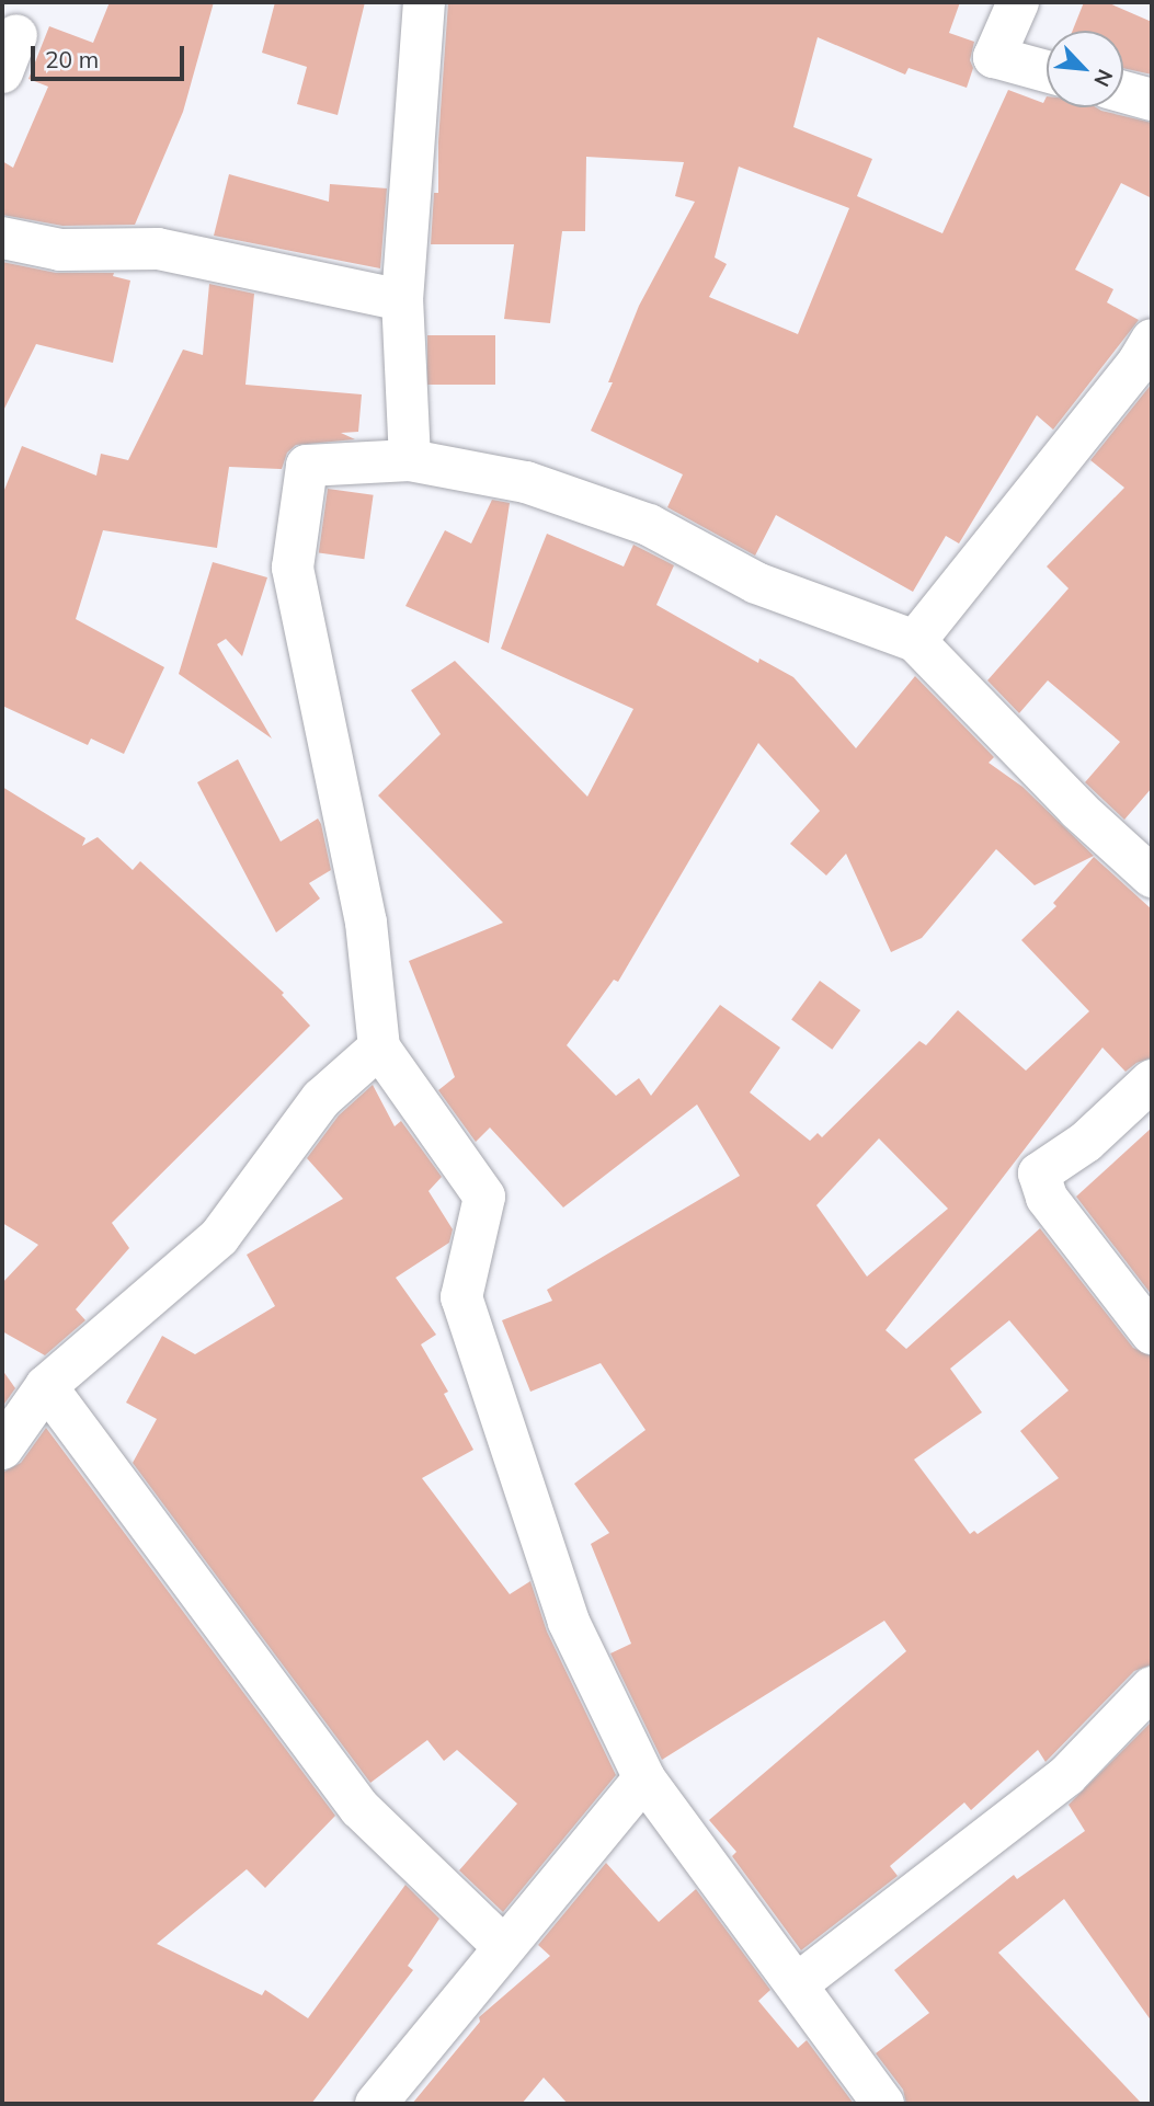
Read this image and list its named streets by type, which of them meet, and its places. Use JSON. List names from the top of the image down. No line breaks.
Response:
{"scale_bar":"20 m","north":"bottom right"}
